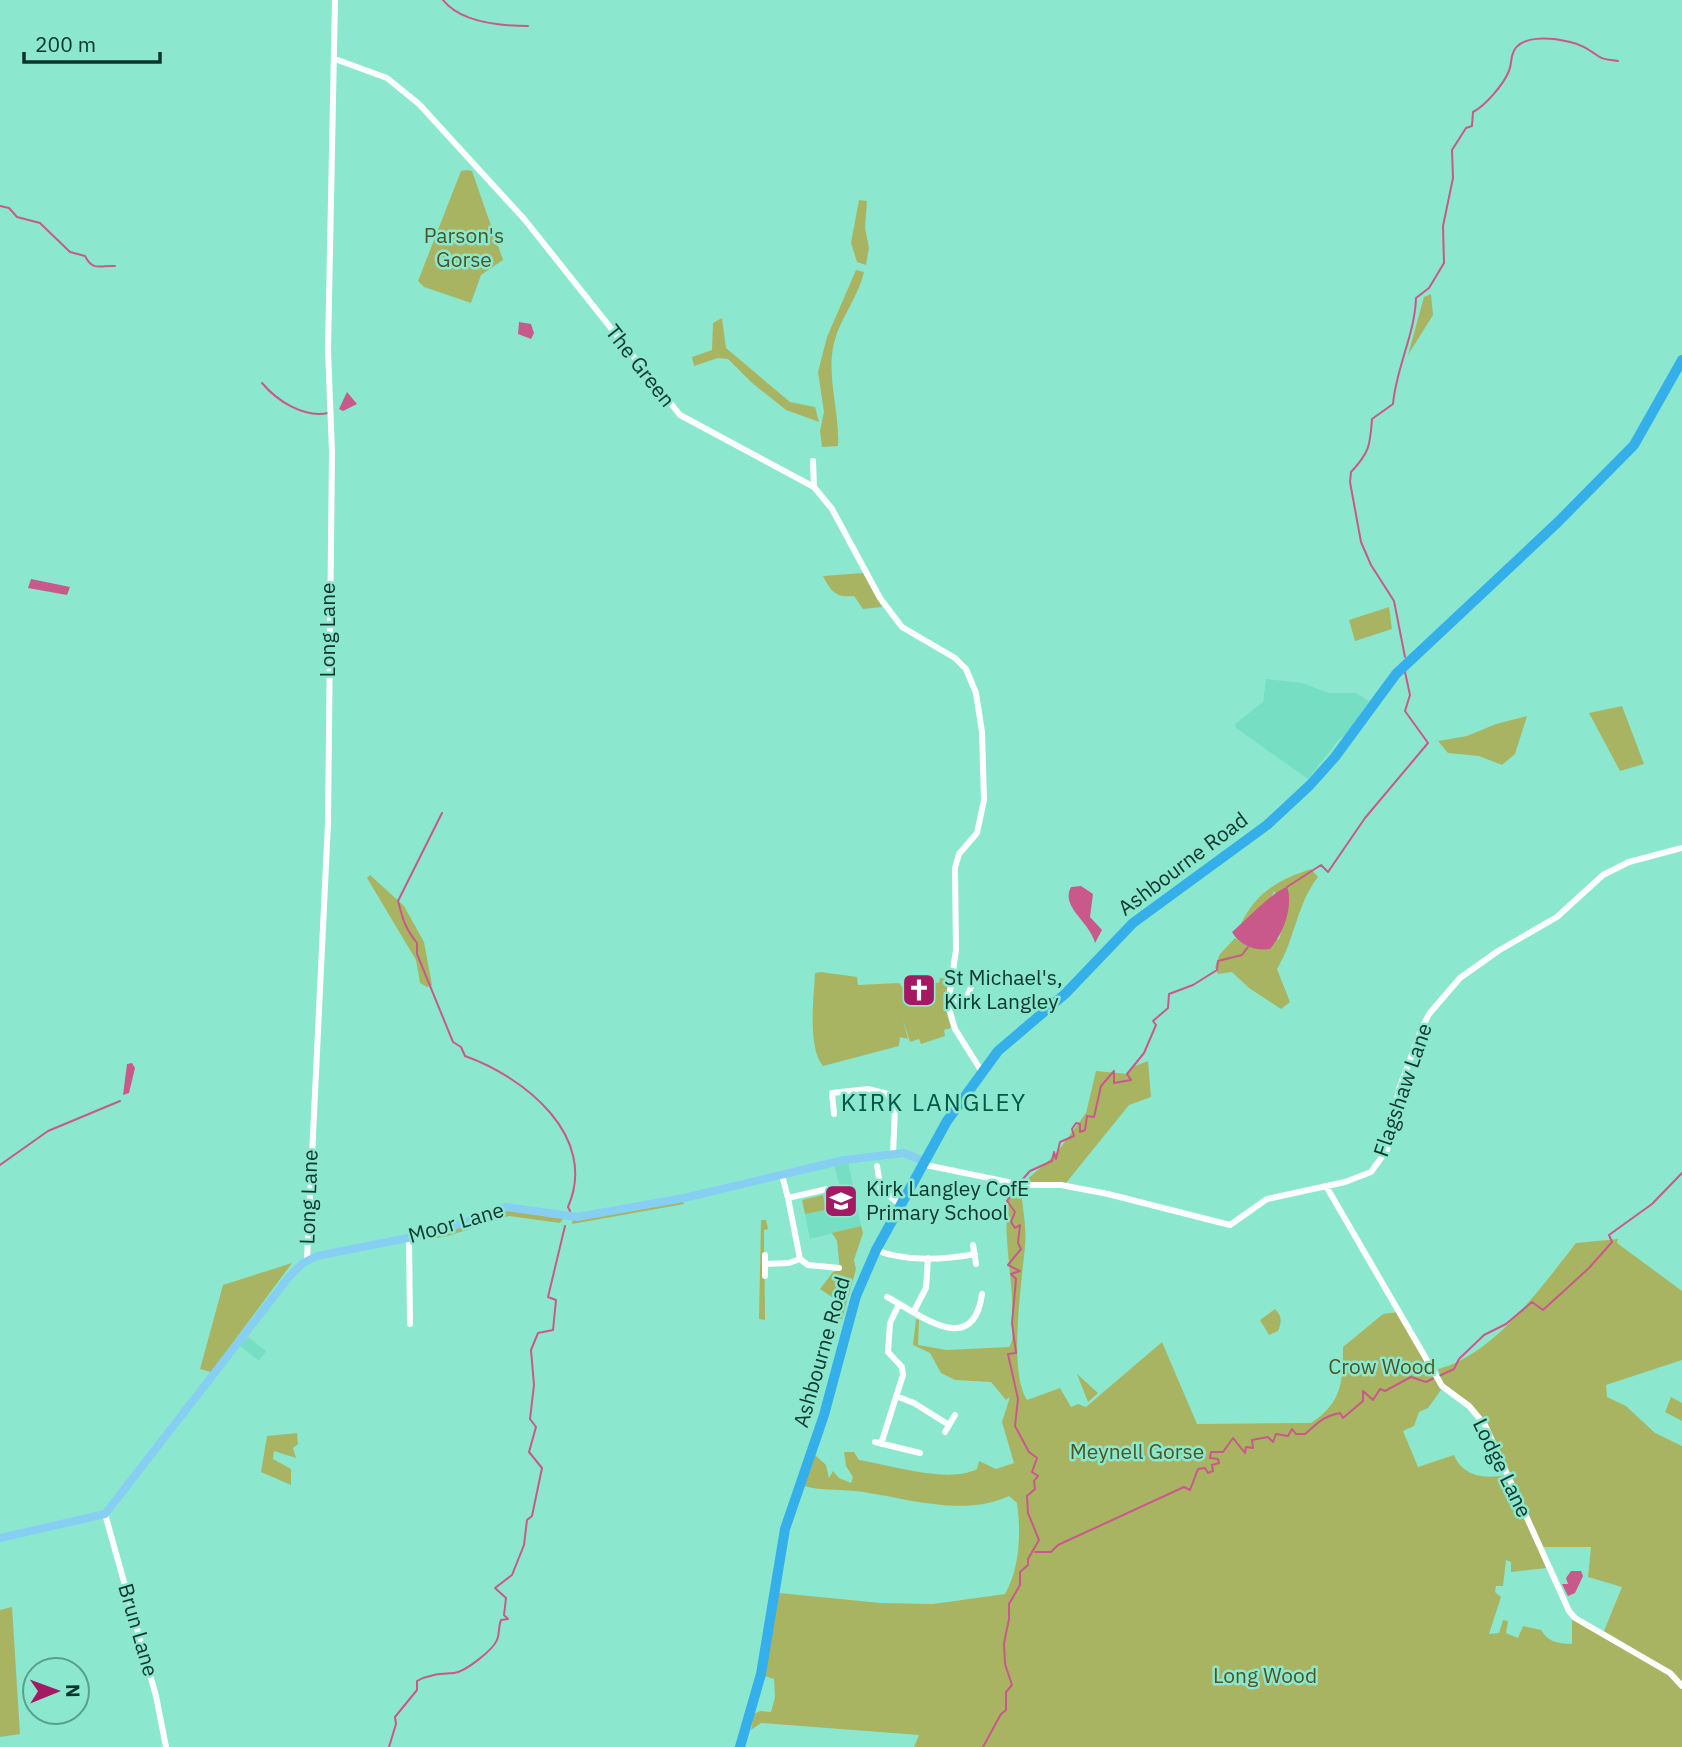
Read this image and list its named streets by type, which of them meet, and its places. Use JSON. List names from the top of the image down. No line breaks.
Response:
{"streets":{"highway":["Ashbourne Road"],"main road":["Moor Lane"],"street":["The Green","Long Lane","Flagshaw Lane","Lodge Lane","Brun Lane"]},"crossings":[["The Green","Long Lane"],["Long Lane","Moor Lane"],["Ashbourne Road","Flagshaw Lane"],["Ashbourne Road","Moor Lane"],["Flagshaw Lane","Moor Lane"],["Flagshaw Lane","Lodge Lane"]],"districts":["KIRK LANGLEY"],"parks":["Parson's Gorse","Crow Wood","Meynell Gorse","Long Wood"],"places":{"church":["St Michael's, Kirk Langley"],"school or university":["Kirk Langley CofE Primary School"]},"scale_bar":"200 m","north":"right"}
